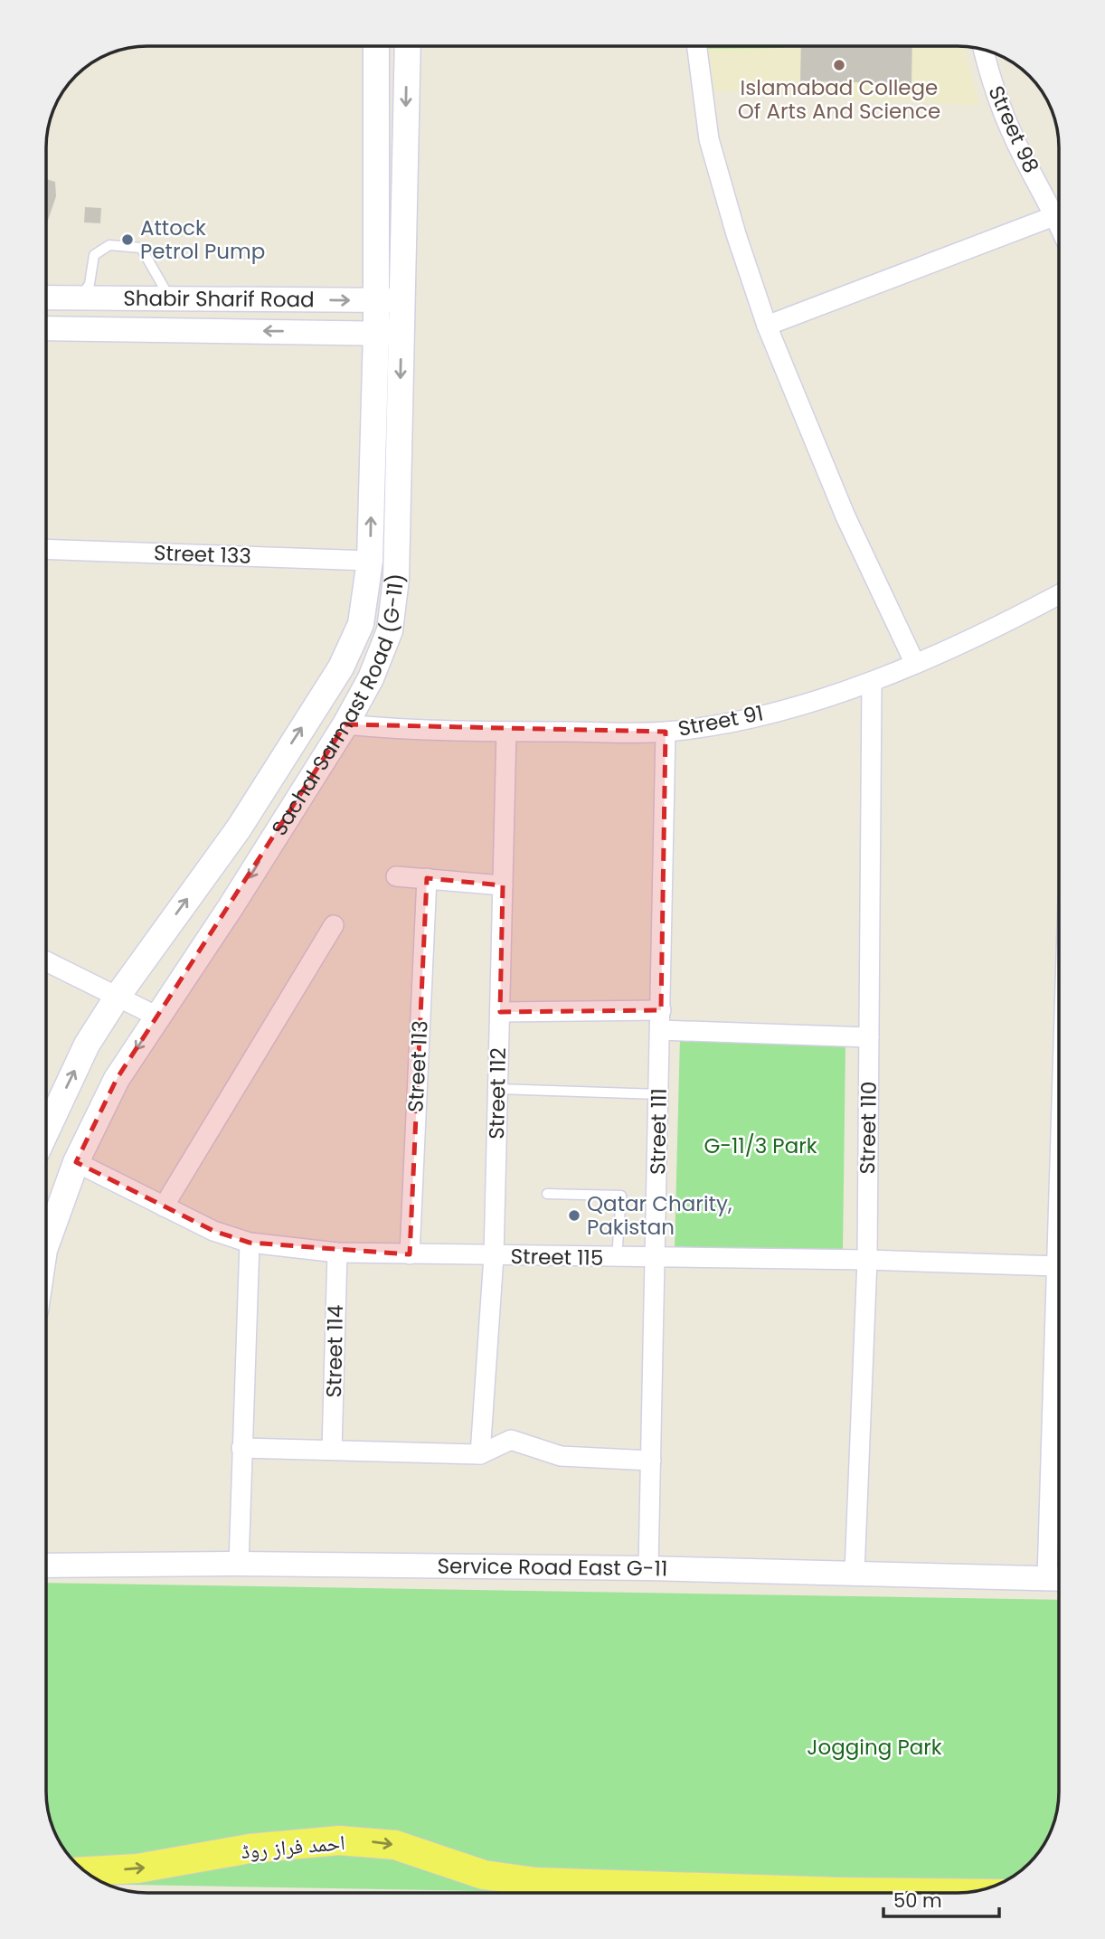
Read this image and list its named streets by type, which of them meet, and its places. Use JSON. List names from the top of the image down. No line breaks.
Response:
{"streets":{"main road":["Sachal Sarmast Road (G-11)","احمد فراز روڈ"],"street":["Street 98","Shabir Sharif Road","Street 133","Street 91","Street 113","Street 112","Street 110","Street 111","Street 115","Street 114","Service Road East G-11"]},"crossings":[["Shabir Sharif Road","Sachal Sarmast Road (G-11)"],["Street 133","Sachal Sarmast Road (G-11)"],["Sachal Sarmast Road (G-11)","Street 91"],["Sachal Sarmast Road (G-11)","Street 115"],["Street 91","Street 112"],["Street 91","Street 110"],["Street 91","Street 111"],["Street 113","Street 115"],["Street 112","Street 115"],["Street 110","Street 115"],["Street 110","Service Road East G-11"],["Street 111","Street 115"],["Street 111","Service Road East G-11"],["Street 115","Street 114"]],"one_way":["احمد فراز روڈ"],"parks":["G-11/3 Park","Jogging Park"],"places":["Islamabad College Of Arts And Science","Attock Petrol Pump","Qatar Charity, Pakistan"],"scale_bar":"50 m"}
